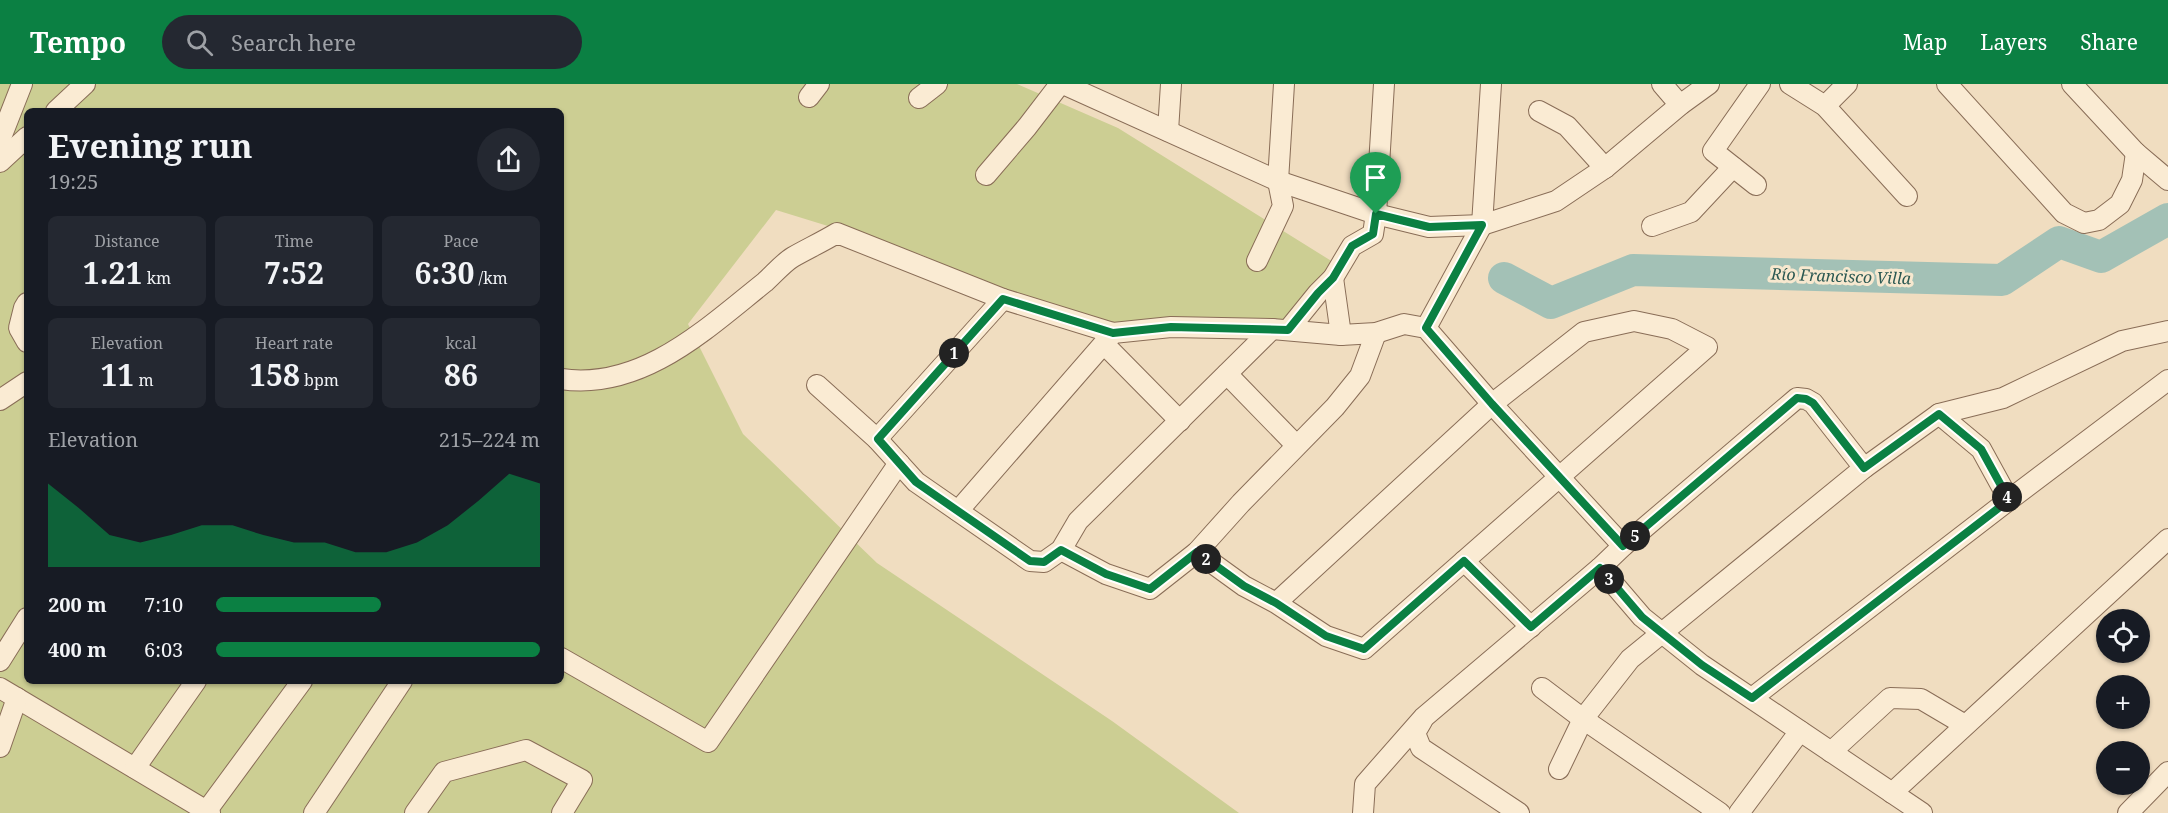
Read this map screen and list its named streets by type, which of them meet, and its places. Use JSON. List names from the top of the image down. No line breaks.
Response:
{"water":["Río Francisco Villa"],"page":{"header":"Tempo","search":"Search here","nav":["Map","Layers","Share"],"heading":["Evening run","19:25"],"stats":[["Distance","1.21 km"],["Time","7:52"],["Pace","6:30 /km"],["Elevation","11 m"],["Heart rate","158 bpm"],["kcal","86"]],"pins":["1","4","5","2","3"],"chart":["Elevation","215–224 m"],"list":[{"name":"200 m","note":"7:10"},{"name":"400 m","note":"6:03"}],"map_buttons":["+","−"]}}
